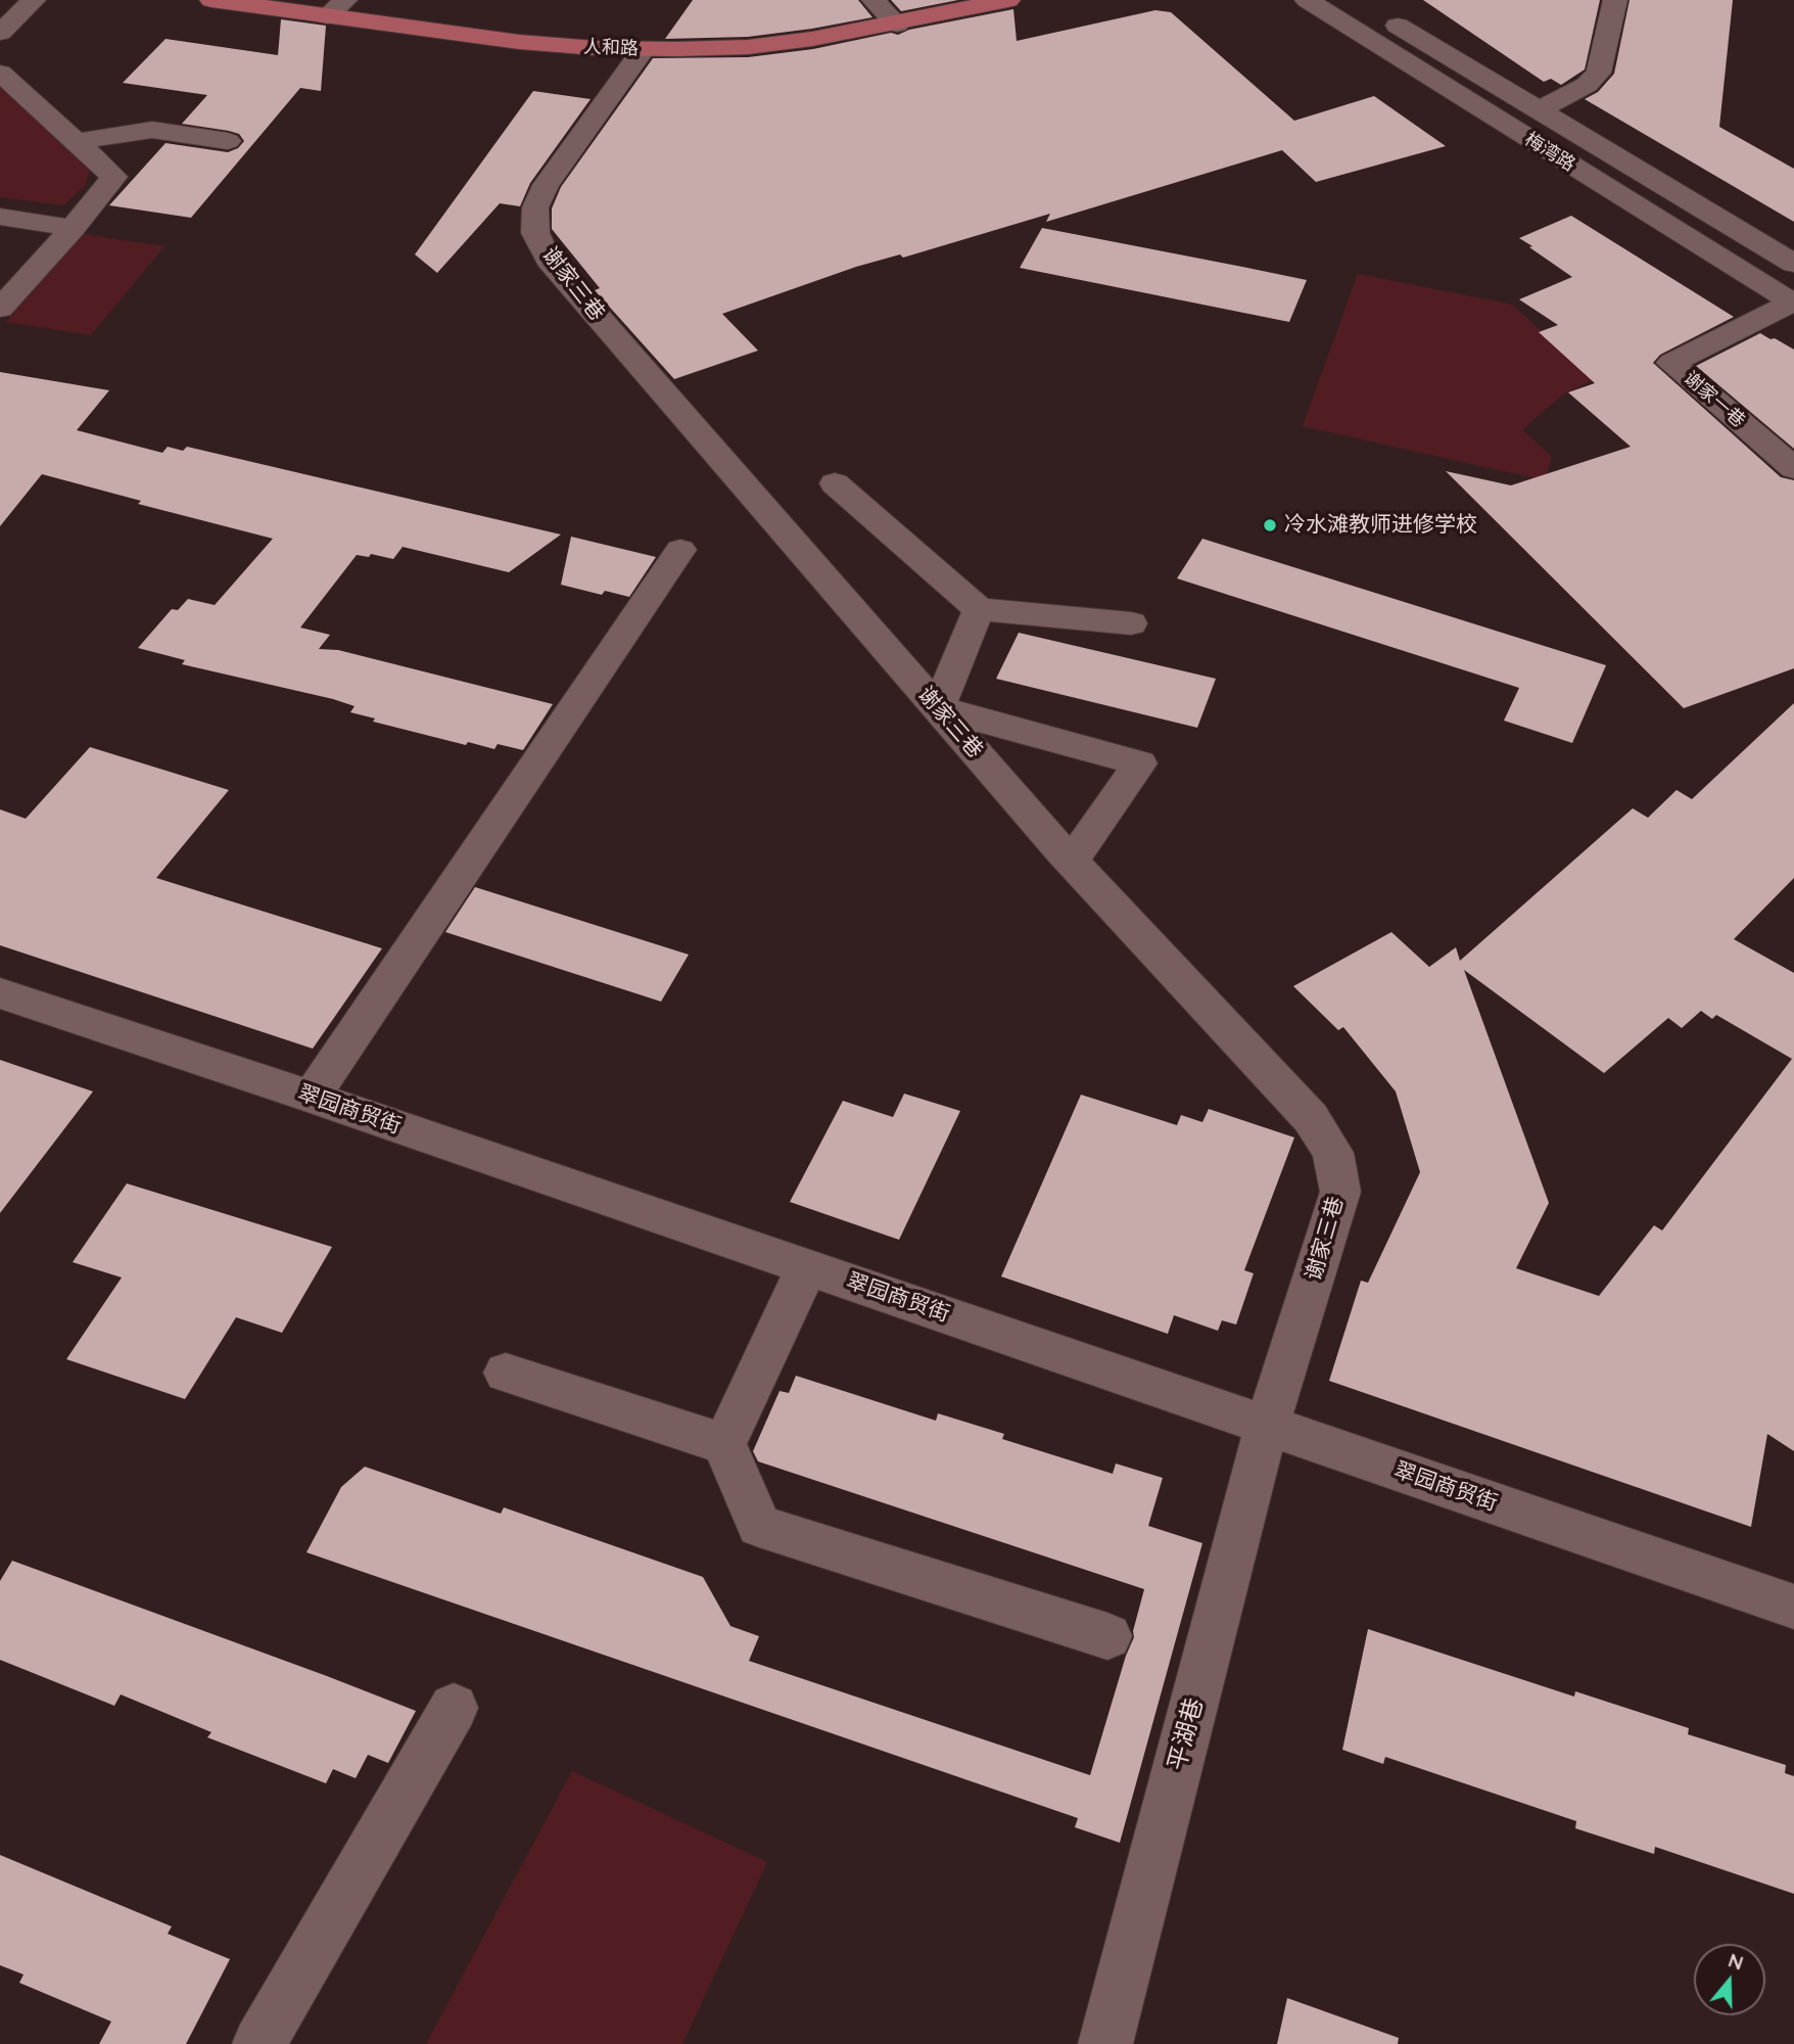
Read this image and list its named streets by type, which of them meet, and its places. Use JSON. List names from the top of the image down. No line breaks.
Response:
{"streets":{"main road":["人和路"],"street":["梅湾路","谢家三巷","谢家一巷","翠园商贸街","平湖巷"]},"crossings":[["人和路","谢家三巷"],["梅湾路","谢家一巷"],["谢家三巷","翠园商贸街"],["谢家三巷","平湖巷"],["翠园商贸街","平湖巷"]],"places":["冷水滩教师进修学校"],"north":"top"}
